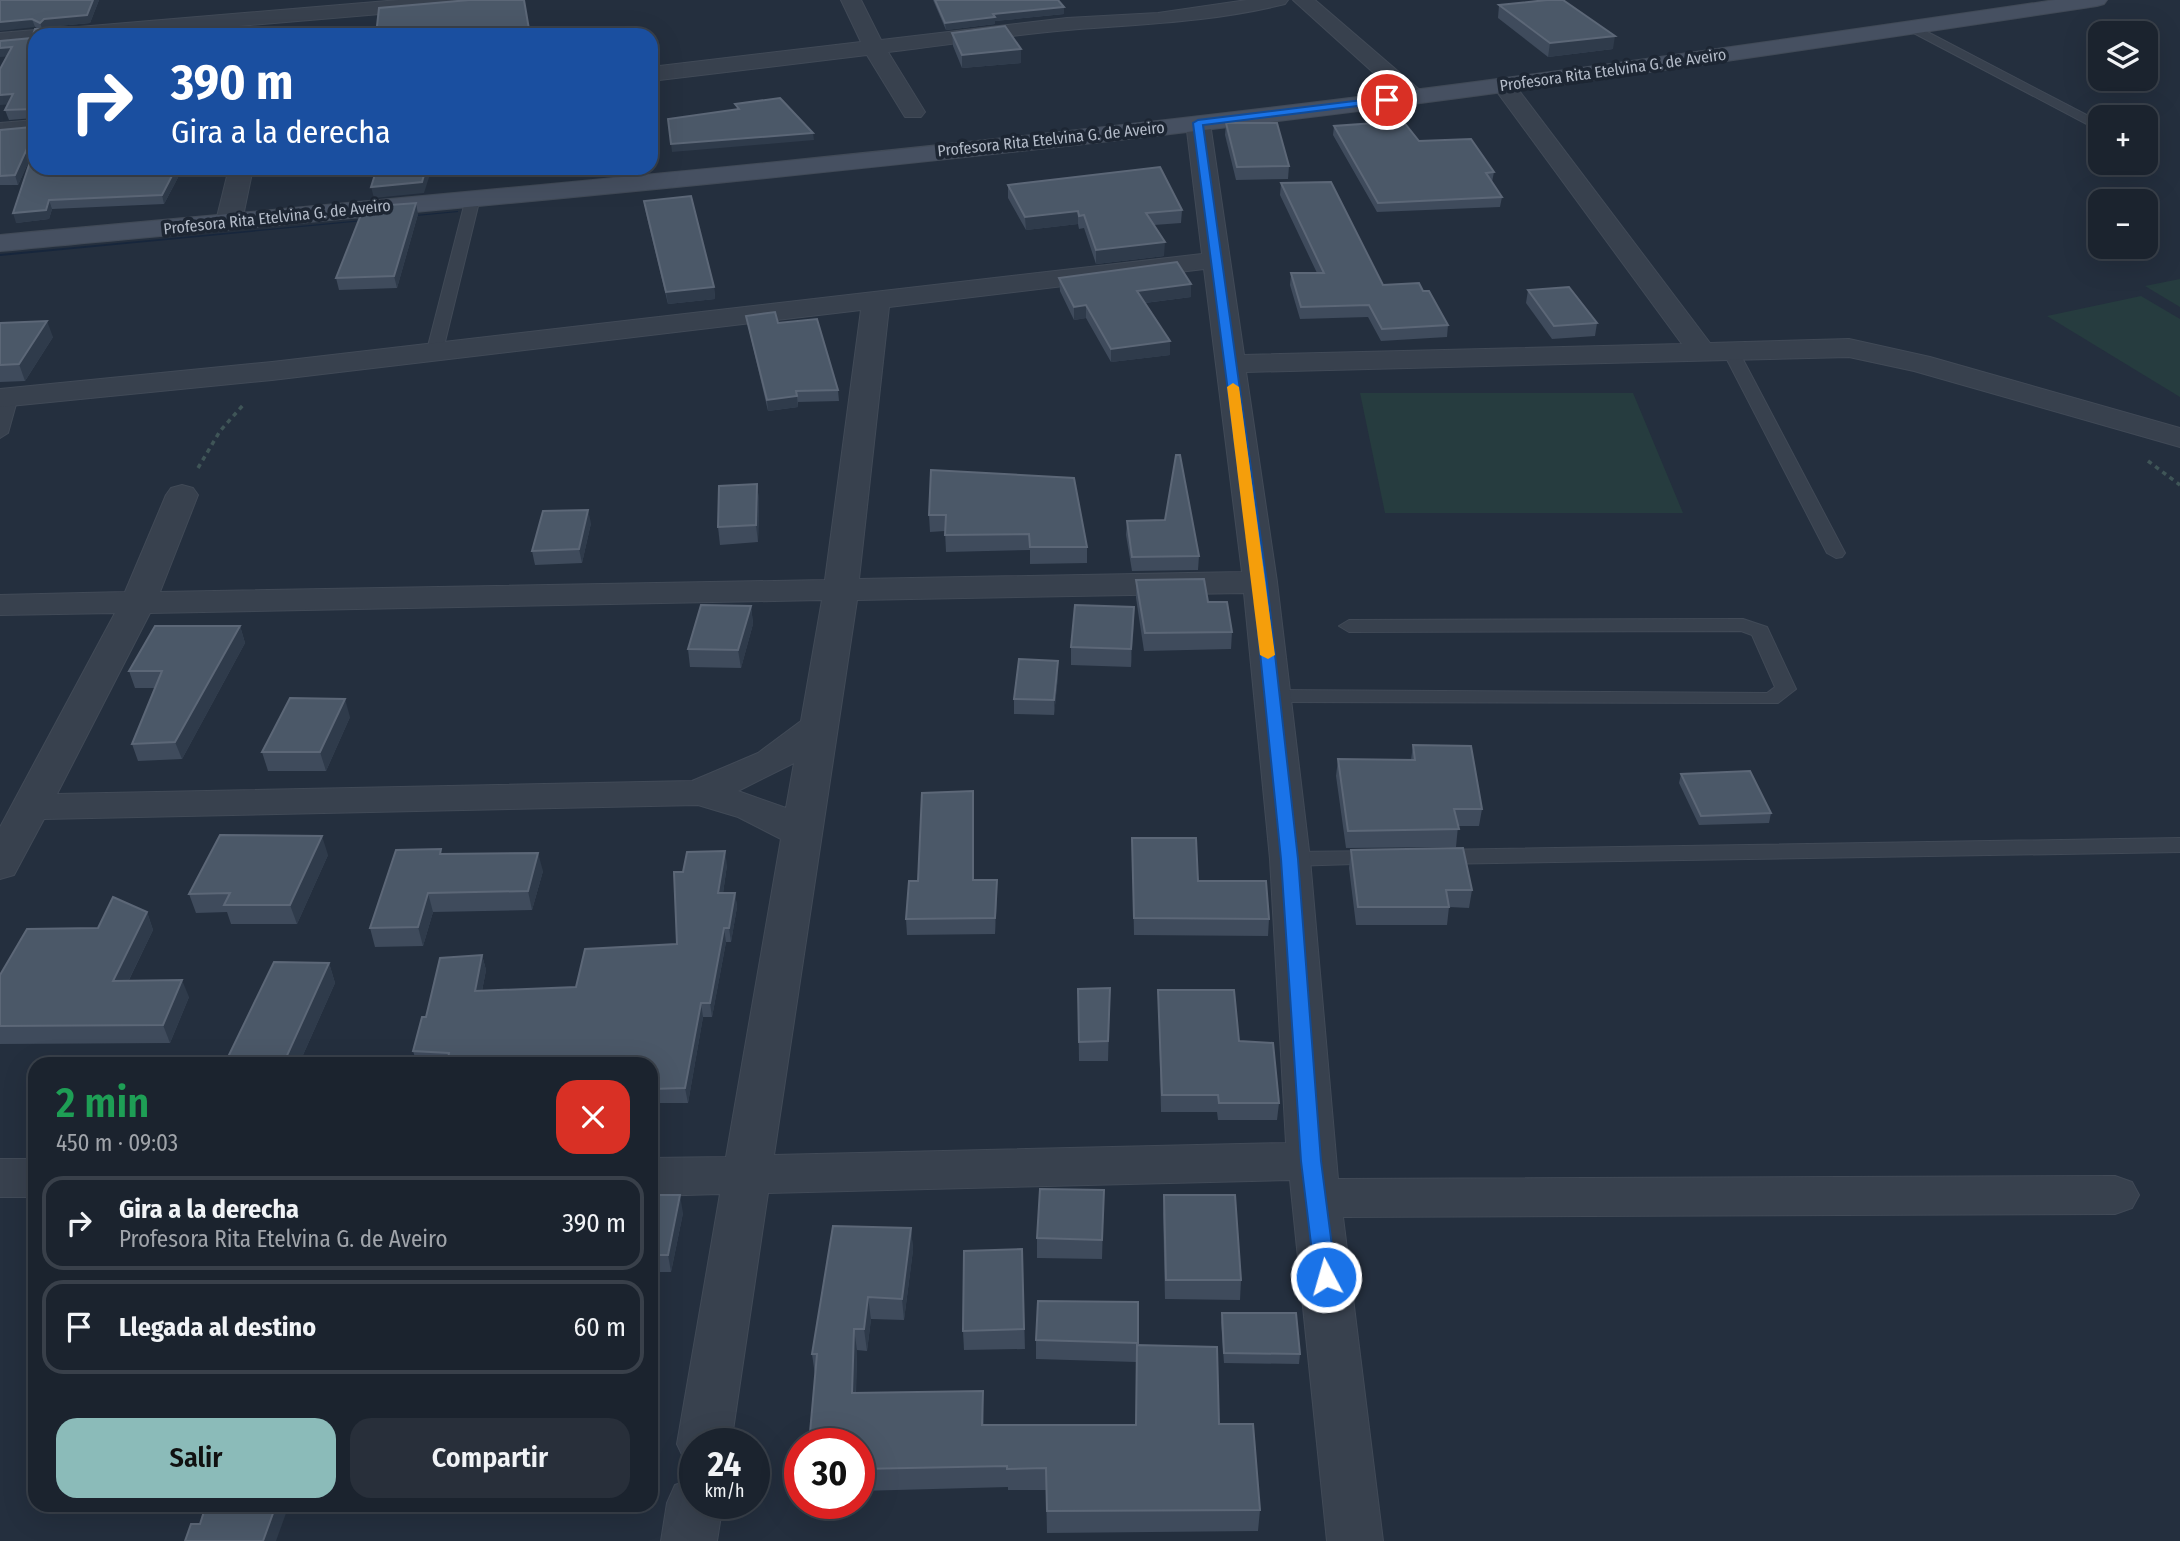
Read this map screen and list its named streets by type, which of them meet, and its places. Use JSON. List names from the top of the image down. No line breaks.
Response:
{"streets":{"street":["Profesora Rita Etelvina G. de Aveiro"]},"page":{"map_buttons":["+","−"],"turn":["390 m","Gira a la derecha"],"heading":["2 min","450 m · 09:03"],"list":[{"name":"Gira a la derecha","note":"Profesora Rita Etelvina G. de Aveiro","value":"390 m"},{"name":"Llegada al destino","value":"60 m"}],"buttons":["Salir","Compartir"],"speed":"24 km/h","limit":"30"}}
